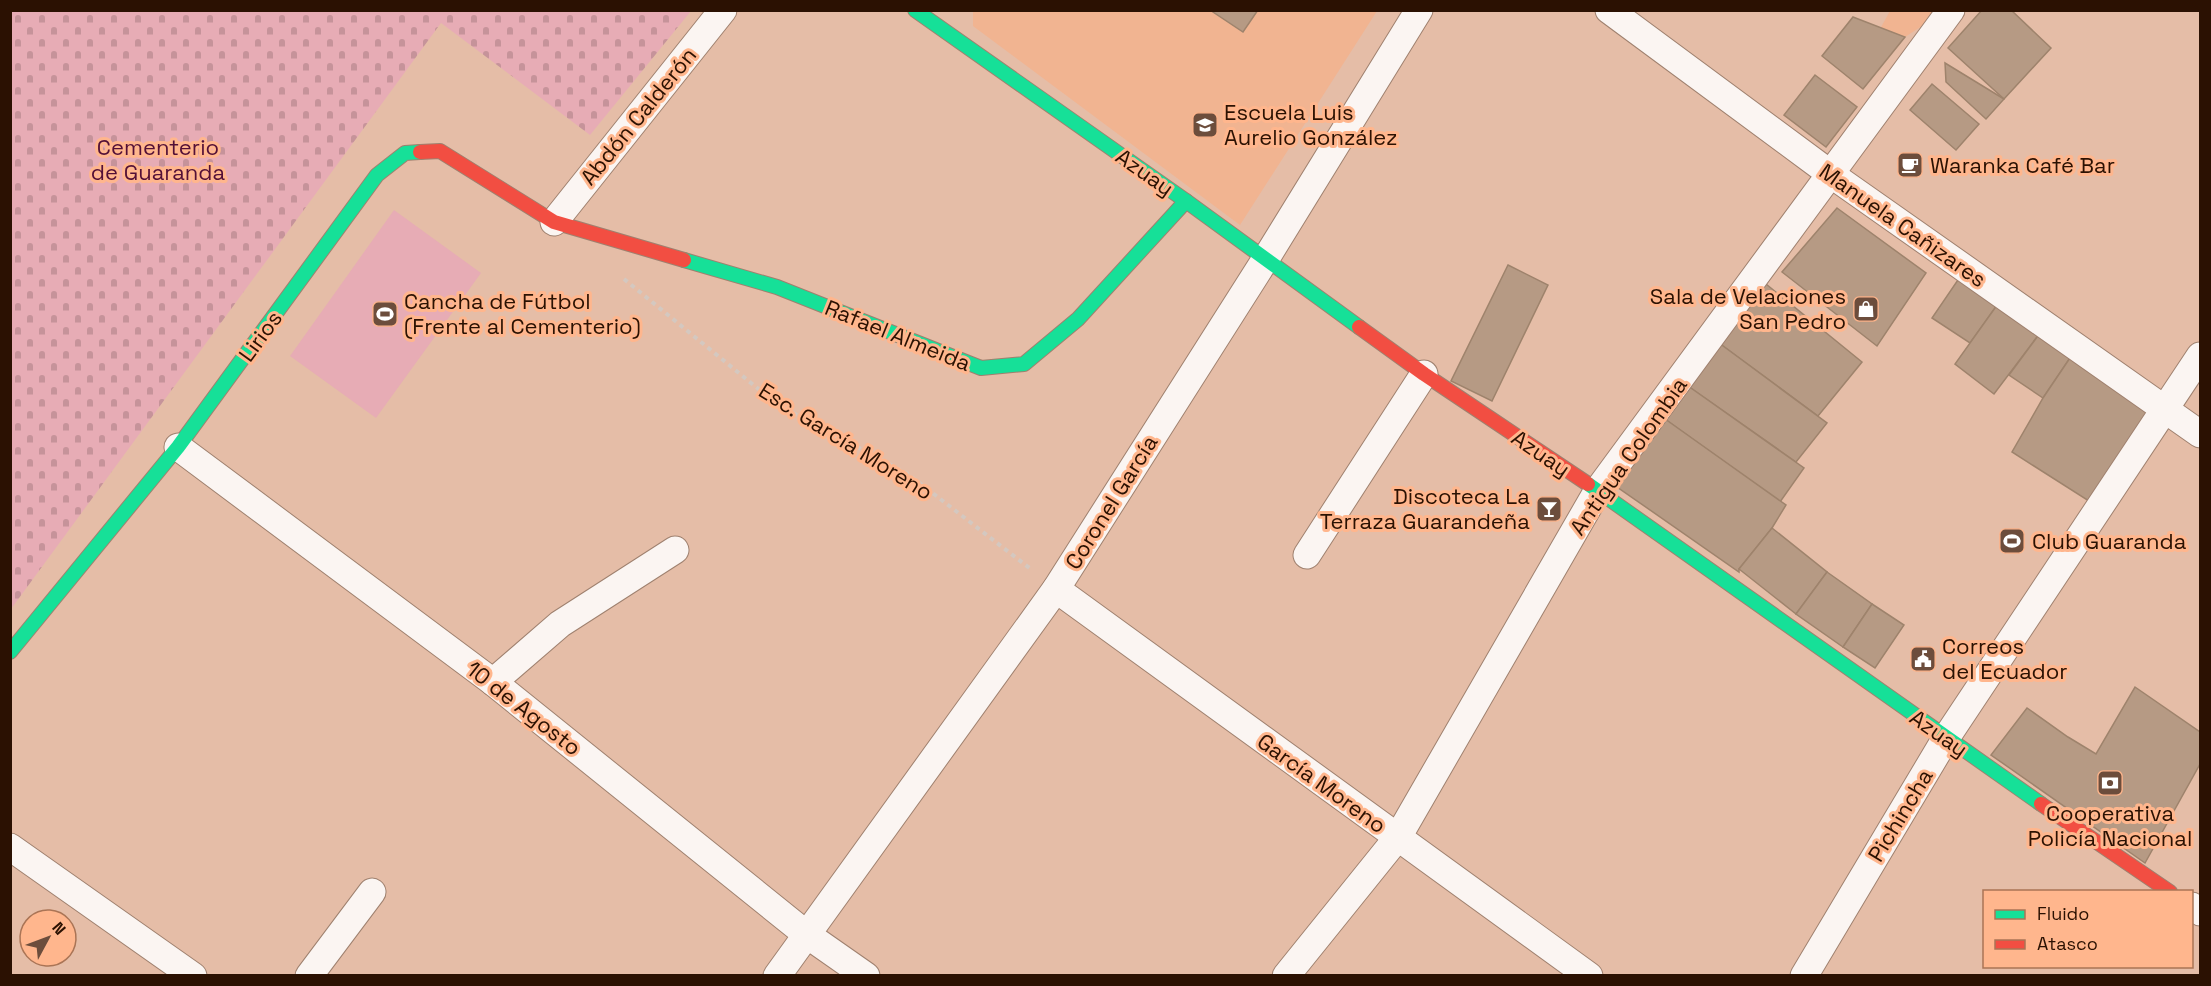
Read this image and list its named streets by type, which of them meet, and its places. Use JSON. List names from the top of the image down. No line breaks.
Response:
{"streets":{"street":["Abdón Calderón","Azuay","Manuela Cañizares","Rafael Almeida","Lirios","Antigua Colombia","Coronel García","10 de Agosto","García Moreno","Pichincha"],"path":["Esc. García Moreno"]},"crossings":[["Abdón Calderón","Rafael Almeida"],["Abdón Calderón","Lirios"],["Azuay","Rafael Almeida"],["Azuay","Antigua Colombia"],["Azuay","Coronel García"],["Azuay","Pichincha"],["Manuela Cañizares","Antigua Colombia"],["Manuela Cañizares","Pichincha"],["Rafael Almeida","Lirios"],["Lirios","10 de Agosto"],["Esc. García Moreno","Coronel García"],["Esc. García Moreno","García Moreno"],["Antigua Colombia","García Moreno"],["Coronel García","10 de Agosto"],["Coronel García","García Moreno"]],"parks":["Cementerio de Guaranda"],"places":{"school or university":["Escuela Luis Aurelio González"],"cafe":["Waranka Café Bar"],"shop":["Sala de Velaciones San Pedro"],"sports":["Cancha de Fútbol (Frente al Cementerio)","Club Guaranda"],"bar":["Discoteca La Terraza Guarandeña"],"public building":["Correos del Ecuador"],"bank":["Cooperativa Policía Nacional"]},"legend":["Fluido","Atasco"],"north":"top right"}
